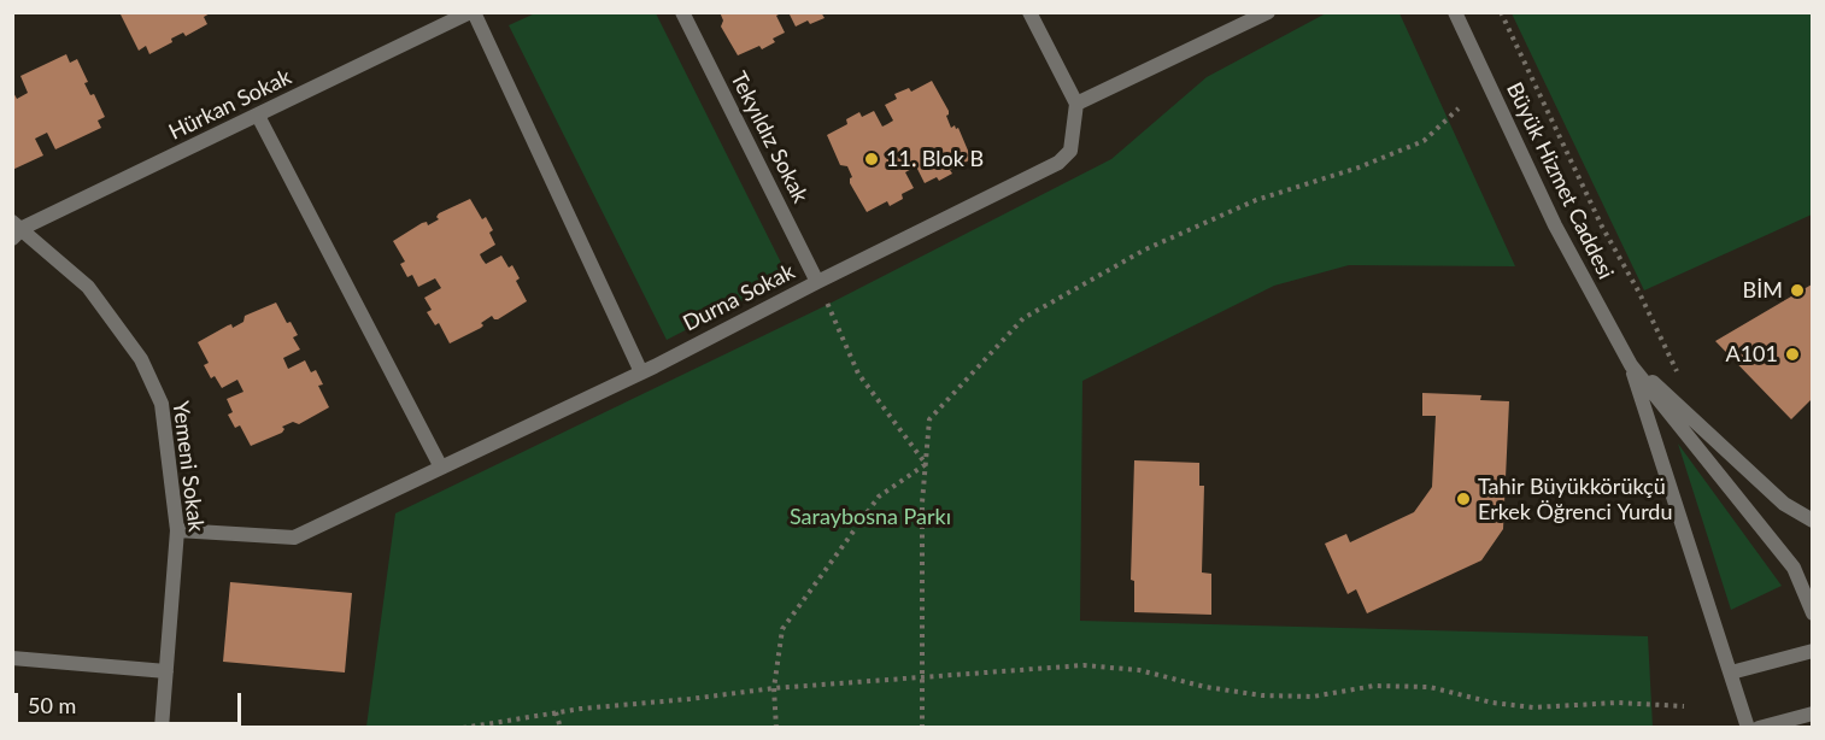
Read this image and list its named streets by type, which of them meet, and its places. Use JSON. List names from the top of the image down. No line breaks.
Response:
{"streets":{"street":["Hürkan Sokak","Tekyıldız Sokak","Büyük Hizmet Caddesi","Durna Sokak","Yemeni Sokak"]},"crossings":[["Hürkan Sokak","Yemeni Sokak"],["Tekyıldız Sokak","Durna Sokak"],["Durna Sokak","Yemeni Sokak"]],"parks":["Saraybosna Parkı"],"places":["11. Blok B","BİM","A101","Tahir Büyükkörükçü Erkek Öğrenci Yurdu"],"scale_bar":"50 m"}
